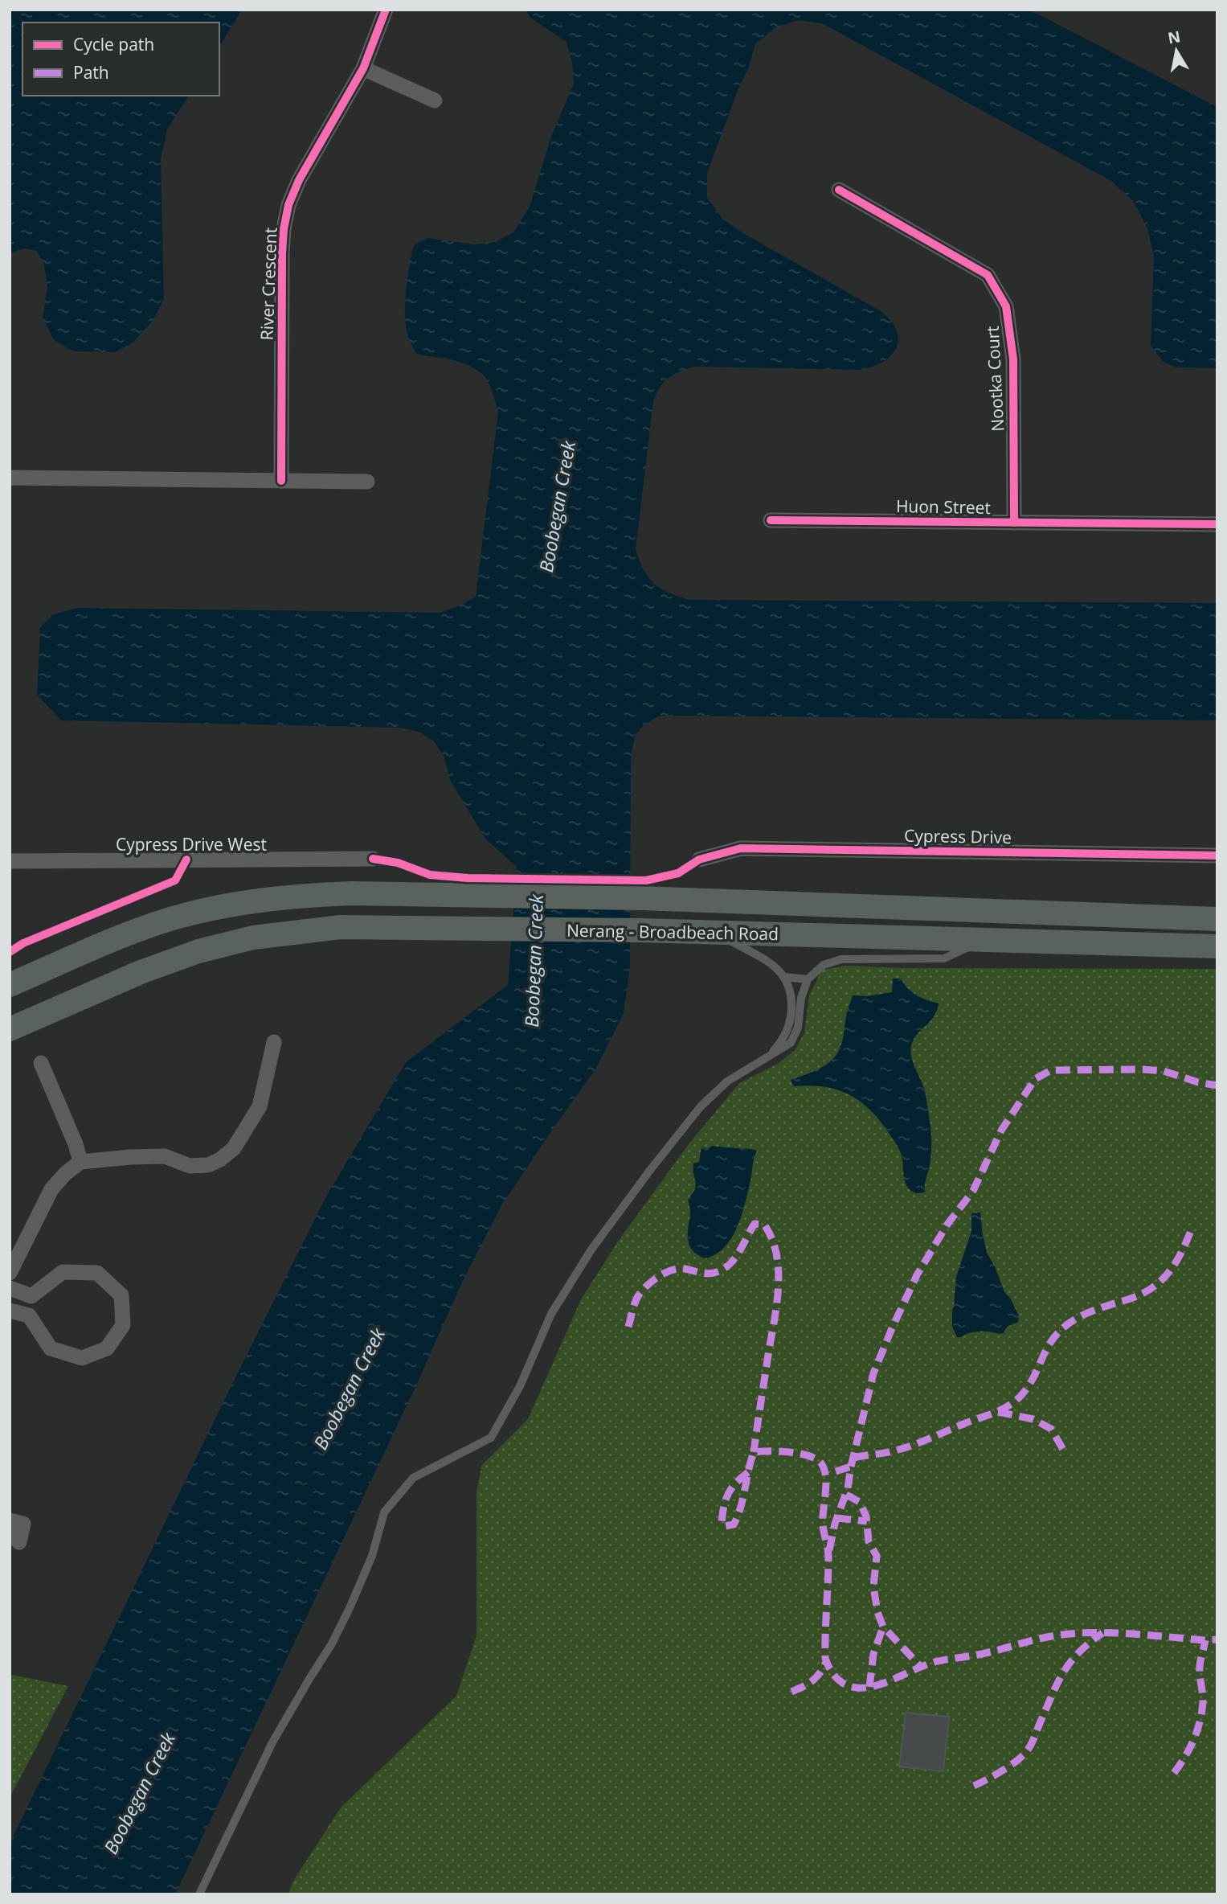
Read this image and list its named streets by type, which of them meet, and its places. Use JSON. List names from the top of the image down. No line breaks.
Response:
{"streets":{"main road":["Nerang - Broadbeach Road"],"street":["River Crescent","Nootka Court","Huon Street","Cypress Drive","Cypress Drive West"]},"crossings":[["Nootka Court","Huon Street"]],"water":["Boobegan Creek"],"legend":["Cycle path","Path"],"north":"top"}
